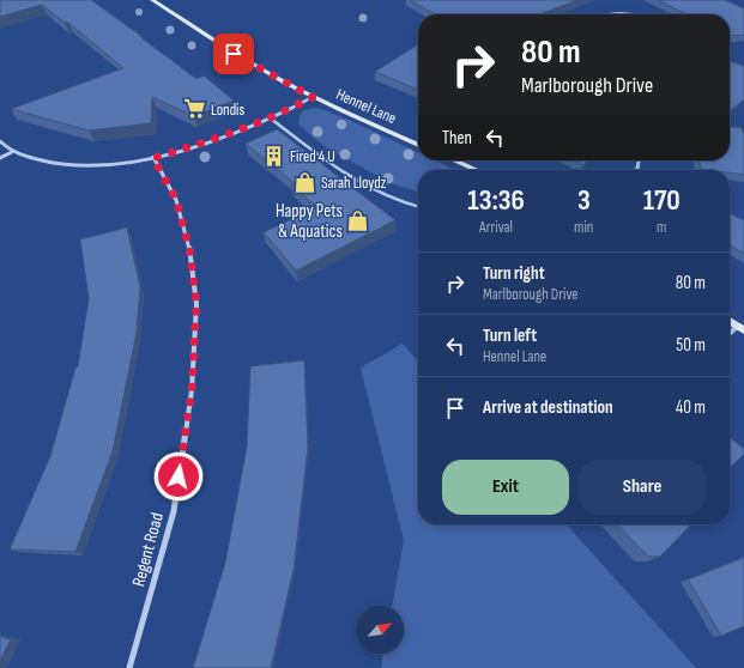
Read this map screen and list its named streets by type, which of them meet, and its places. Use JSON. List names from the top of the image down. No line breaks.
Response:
{"streets":{"main road":["Hennel Lane"],"street":["Regent Road"]},"places":{"supermarket":["Londis"],"building":["Fired 4 U"],"shop":["Sarah Lloydz","Happy Pets & Aquatics"]},"north":"top right","page":{"turn":["80 m","Marlborough Drive"],"then":"Then","eta":["13:36","Arrival","3","min","170","m"],"list":[{"name":"Turn right","note":"Marlborough Drive","value":"80 m"},{"name":"Turn left","note":"Hennel Lane","value":"50 m"},{"name":"Arrive at destination","value":"40 m"}],"buttons":["Exit","Share"]}}
